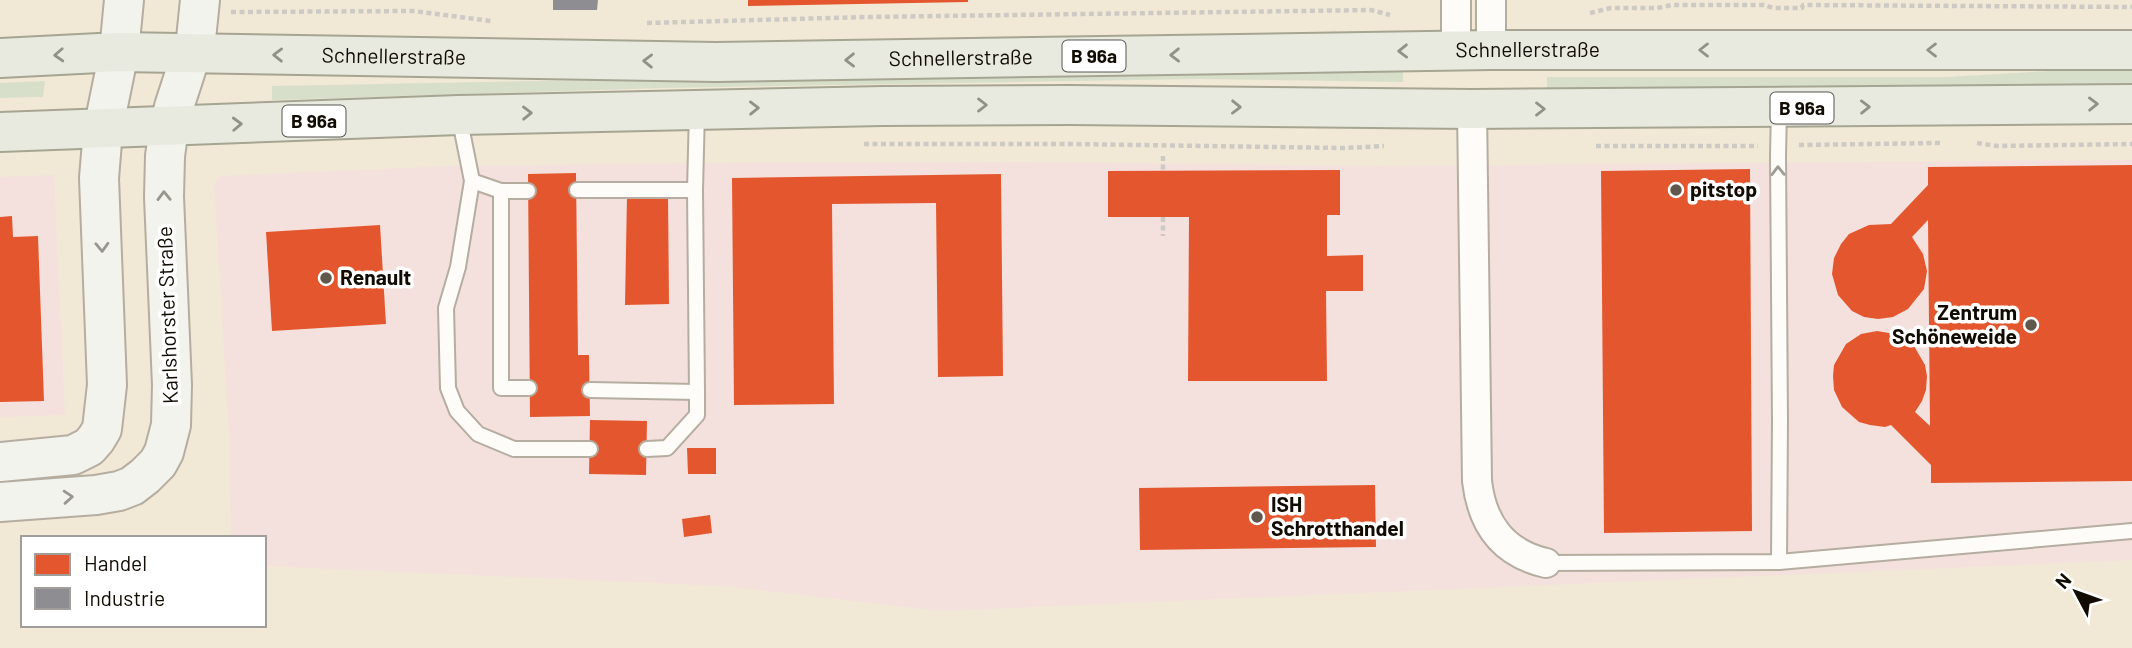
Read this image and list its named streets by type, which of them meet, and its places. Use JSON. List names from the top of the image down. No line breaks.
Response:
{"streets":{"main road":["Schnellerstraße","B 96a","Karlshorster Straße"]},"crossings":[["Schnellerstraße","Karlshorster Straße"],["B 96a","Karlshorster Straße"]],"one_way":["Karlshorster Straße"],"places":["pitstop","Renault","Zentrum Schöneweide","ISH Schrotthandel"],"legend":["Handel","Industrie"],"north":"top left"}
